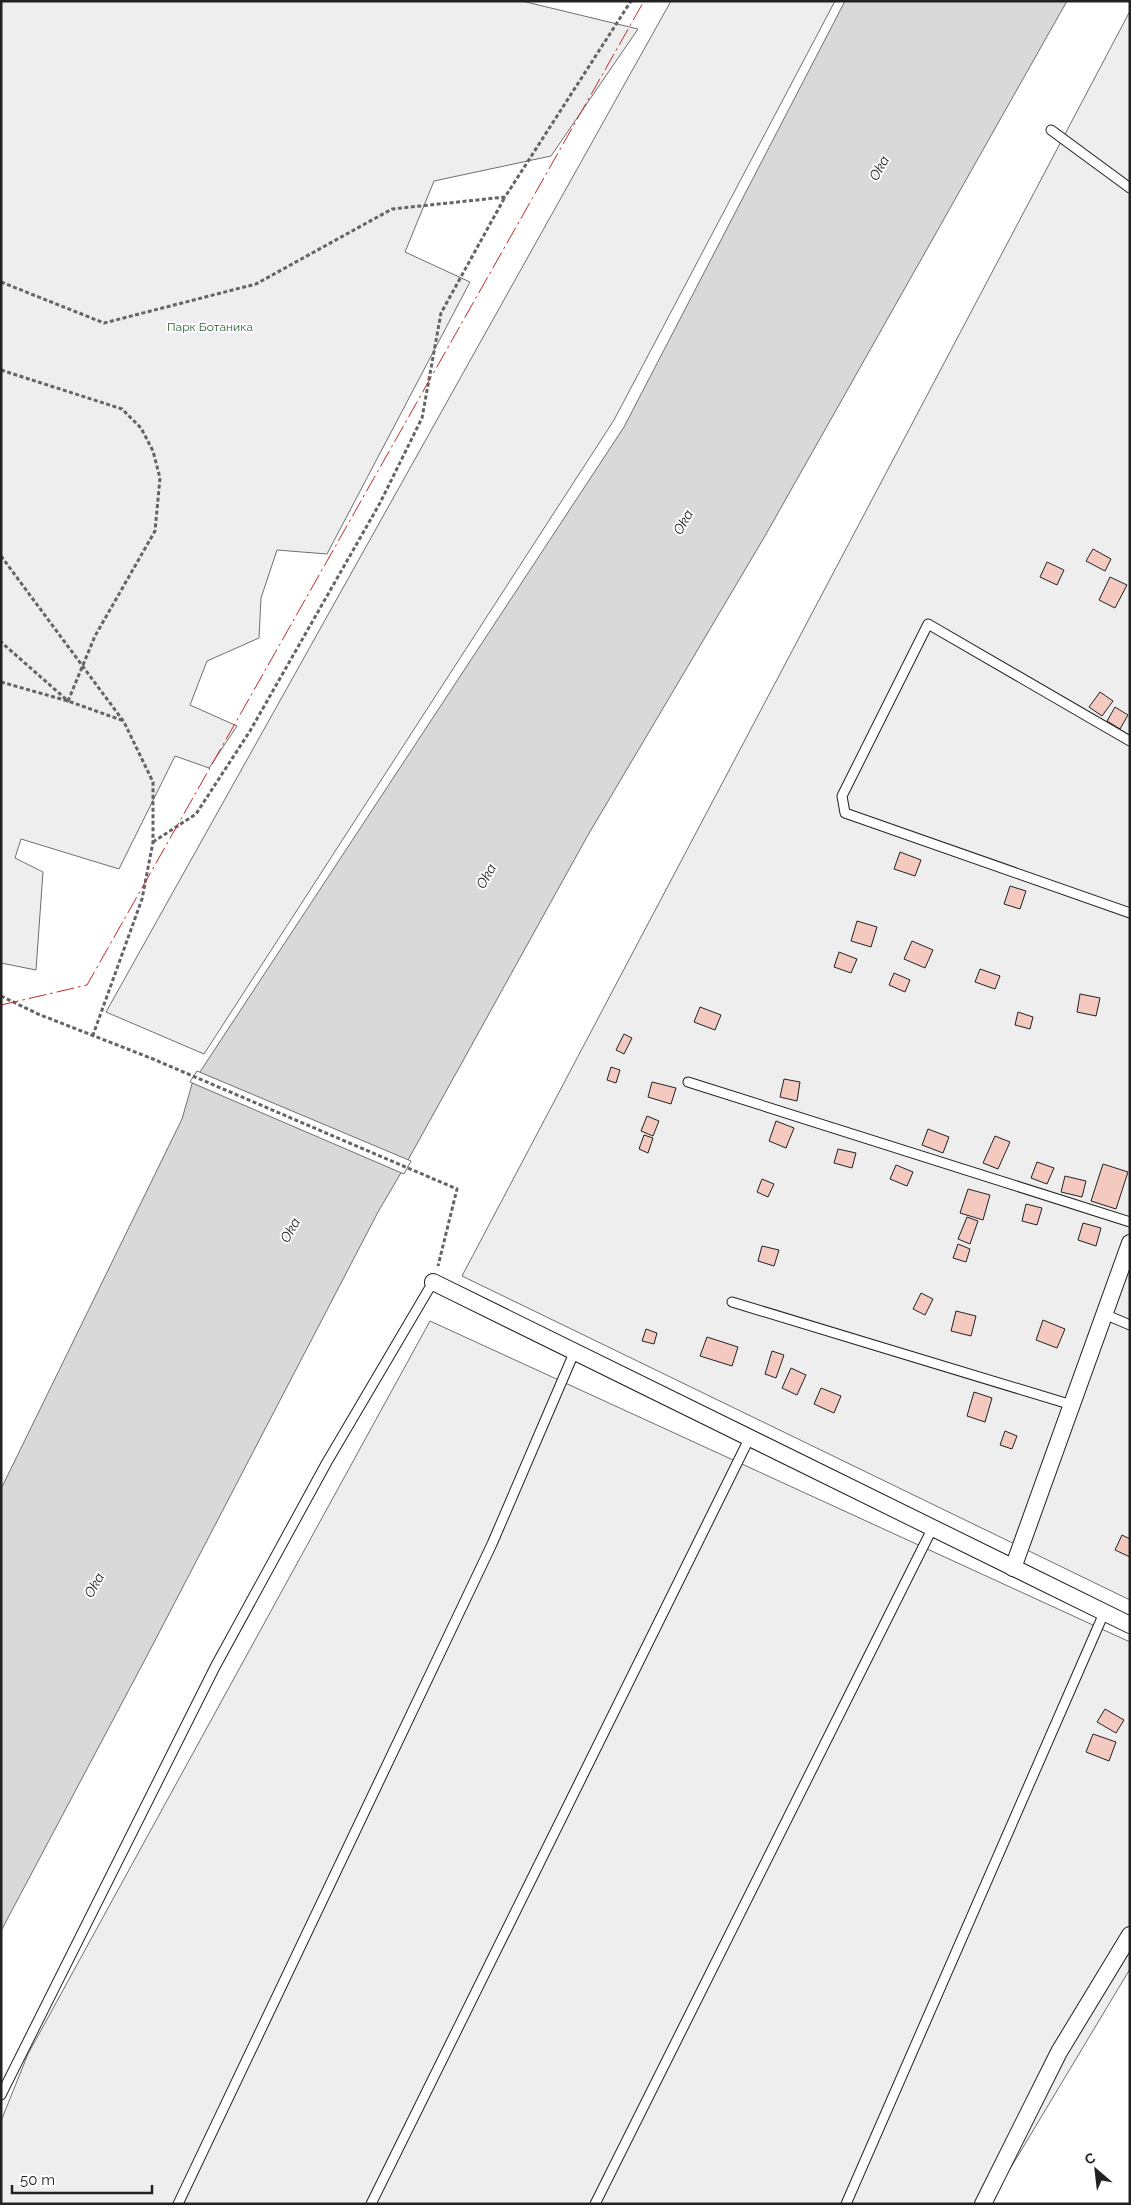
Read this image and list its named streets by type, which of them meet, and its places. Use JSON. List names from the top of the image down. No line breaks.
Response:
{"water":["Oka"],"parks":["Парк Ботаника"],"scale_bar":"50 m","north":"top left"}
